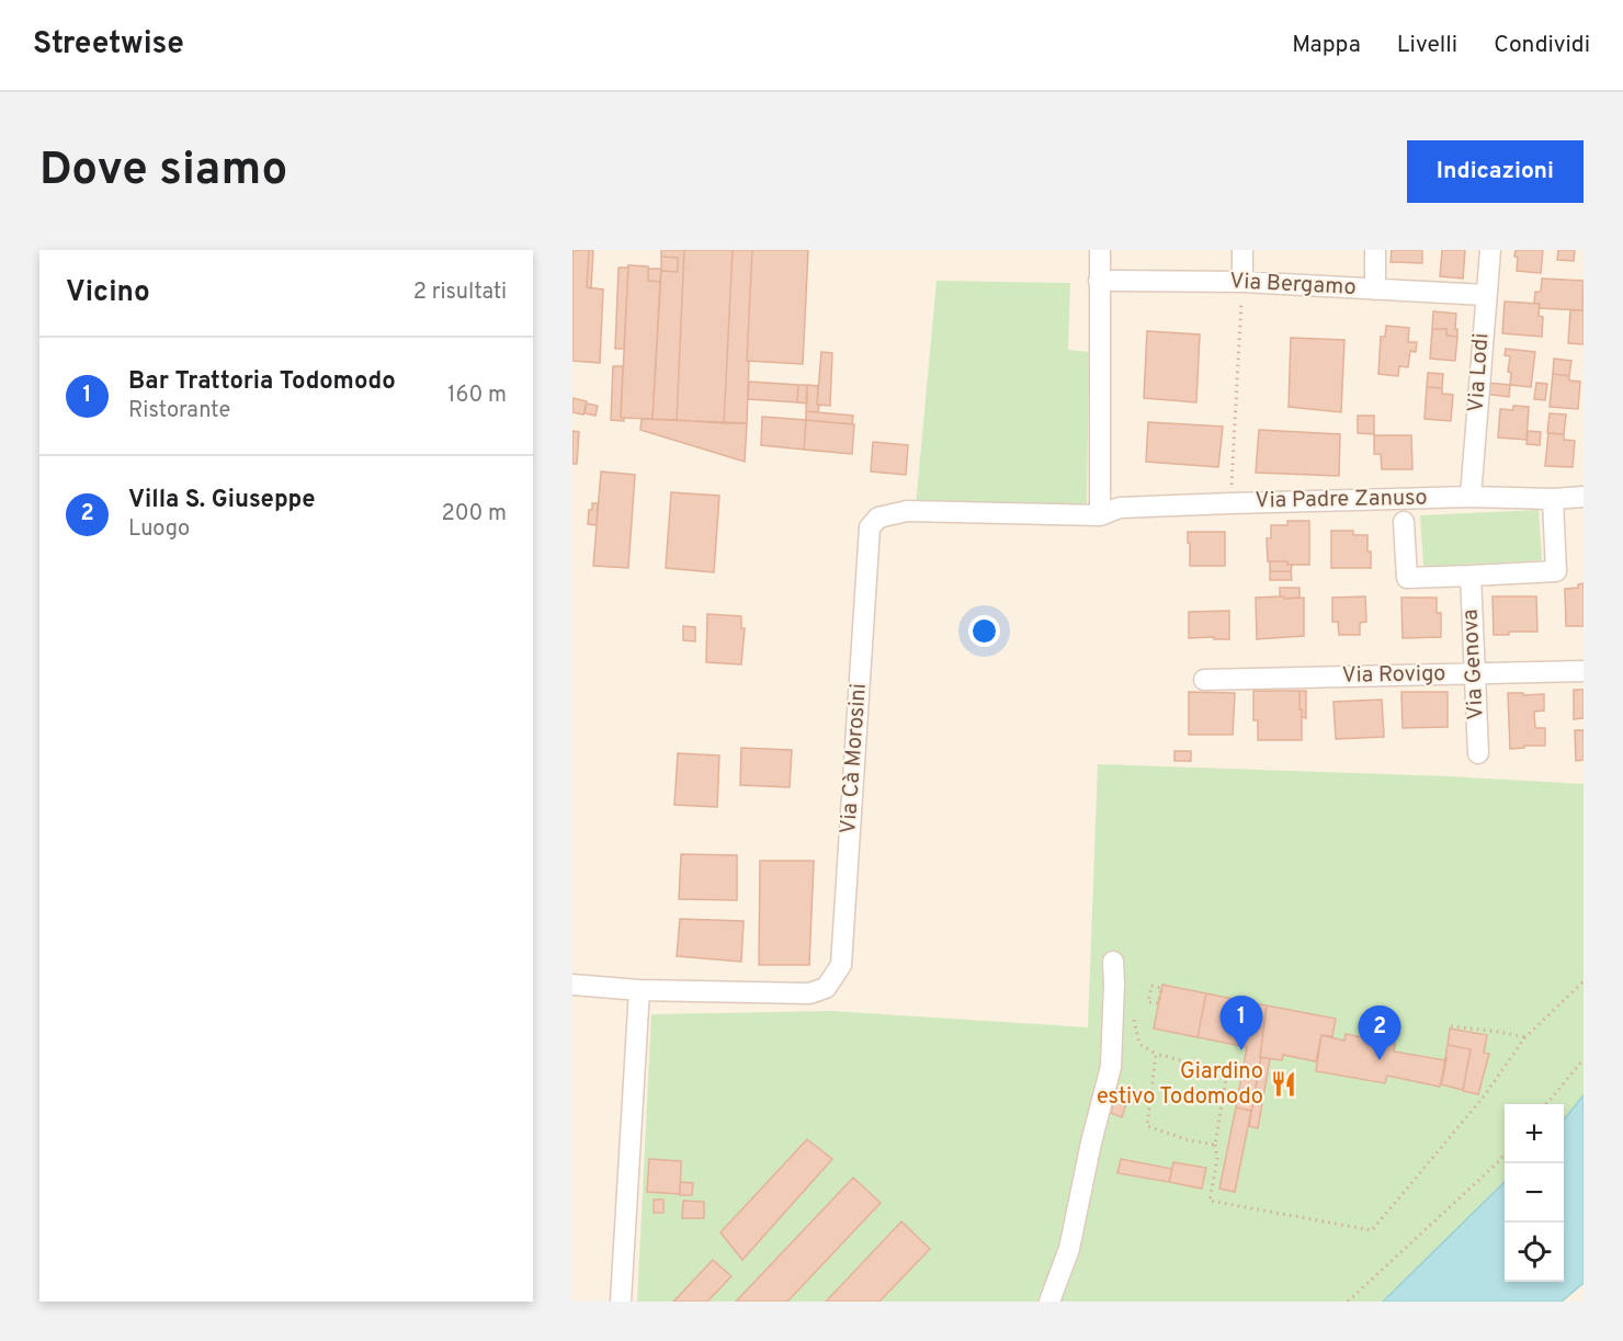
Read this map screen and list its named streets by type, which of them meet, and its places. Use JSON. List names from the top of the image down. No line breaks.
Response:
{"streets":{"street":["Via Bergamo","Via Lodi","Via Padre Zanuso","Via Genova","Via Rovigo","Via Cà Morosini"]},"crossings":[["Via Bergamo","Via Lodi"],["Via Lodi","Via Padre Zanuso"],["Via Padre Zanuso","Via Cà Morosini"],["Via Genova","Via Rovigo"]],"places":{"restaurant":["Giardino estivo Todomodo"]},"page":{"header":"Streetwise","nav":["Mappa","Livelli","Condividi"],"buttons":"Indicazioni","title":"Dove siamo","heading":["Vicino","2 risultati"],"list":[{"mark":"1","name":"Bar Trattoria Todomodo","note":"Ristorante","value":"160 m"},{"mark":"2","name":"Villa S. Giuseppe","note":"Luogo","value":"200 m"}],"pins":["1","2"],"map_buttons":["+","−"]}}
